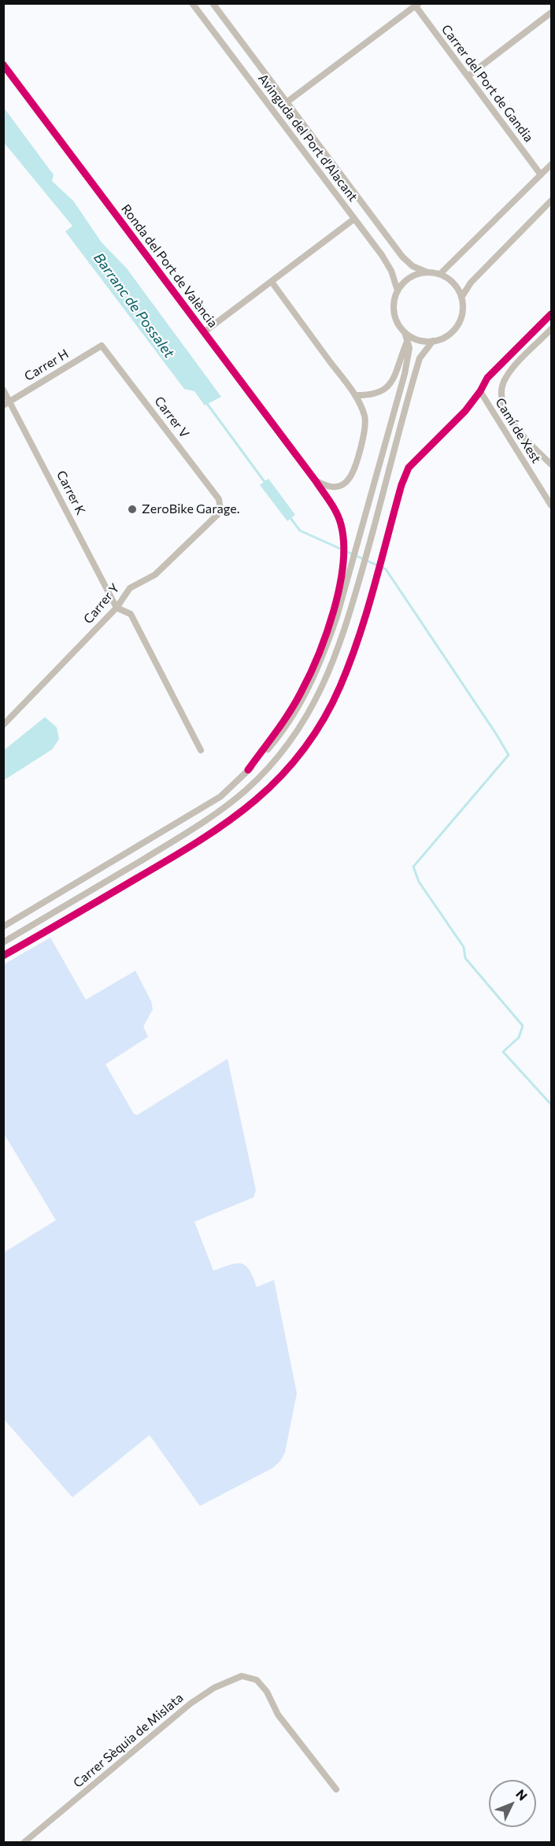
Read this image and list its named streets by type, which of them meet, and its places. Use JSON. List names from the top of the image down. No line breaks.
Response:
{"streets":{"street":["Carrer del Port de Gandia","Avinguda del Port d'Alacant","Ronda del Port de València","Carrer H","Carrer V","Camí de Xest","Carrer K","Carrer Y","Carrer Sèquia de Mislata"]},"crossings":[["Carrer H","Carrer V"],["Carrer H","Carrer K"],["Carrer V","Carrer Y"],["Carrer K","Carrer Y"]],"water":["Barranc de Possalet"],"places":["ZeroBike Garage."],"north":"top right"}
